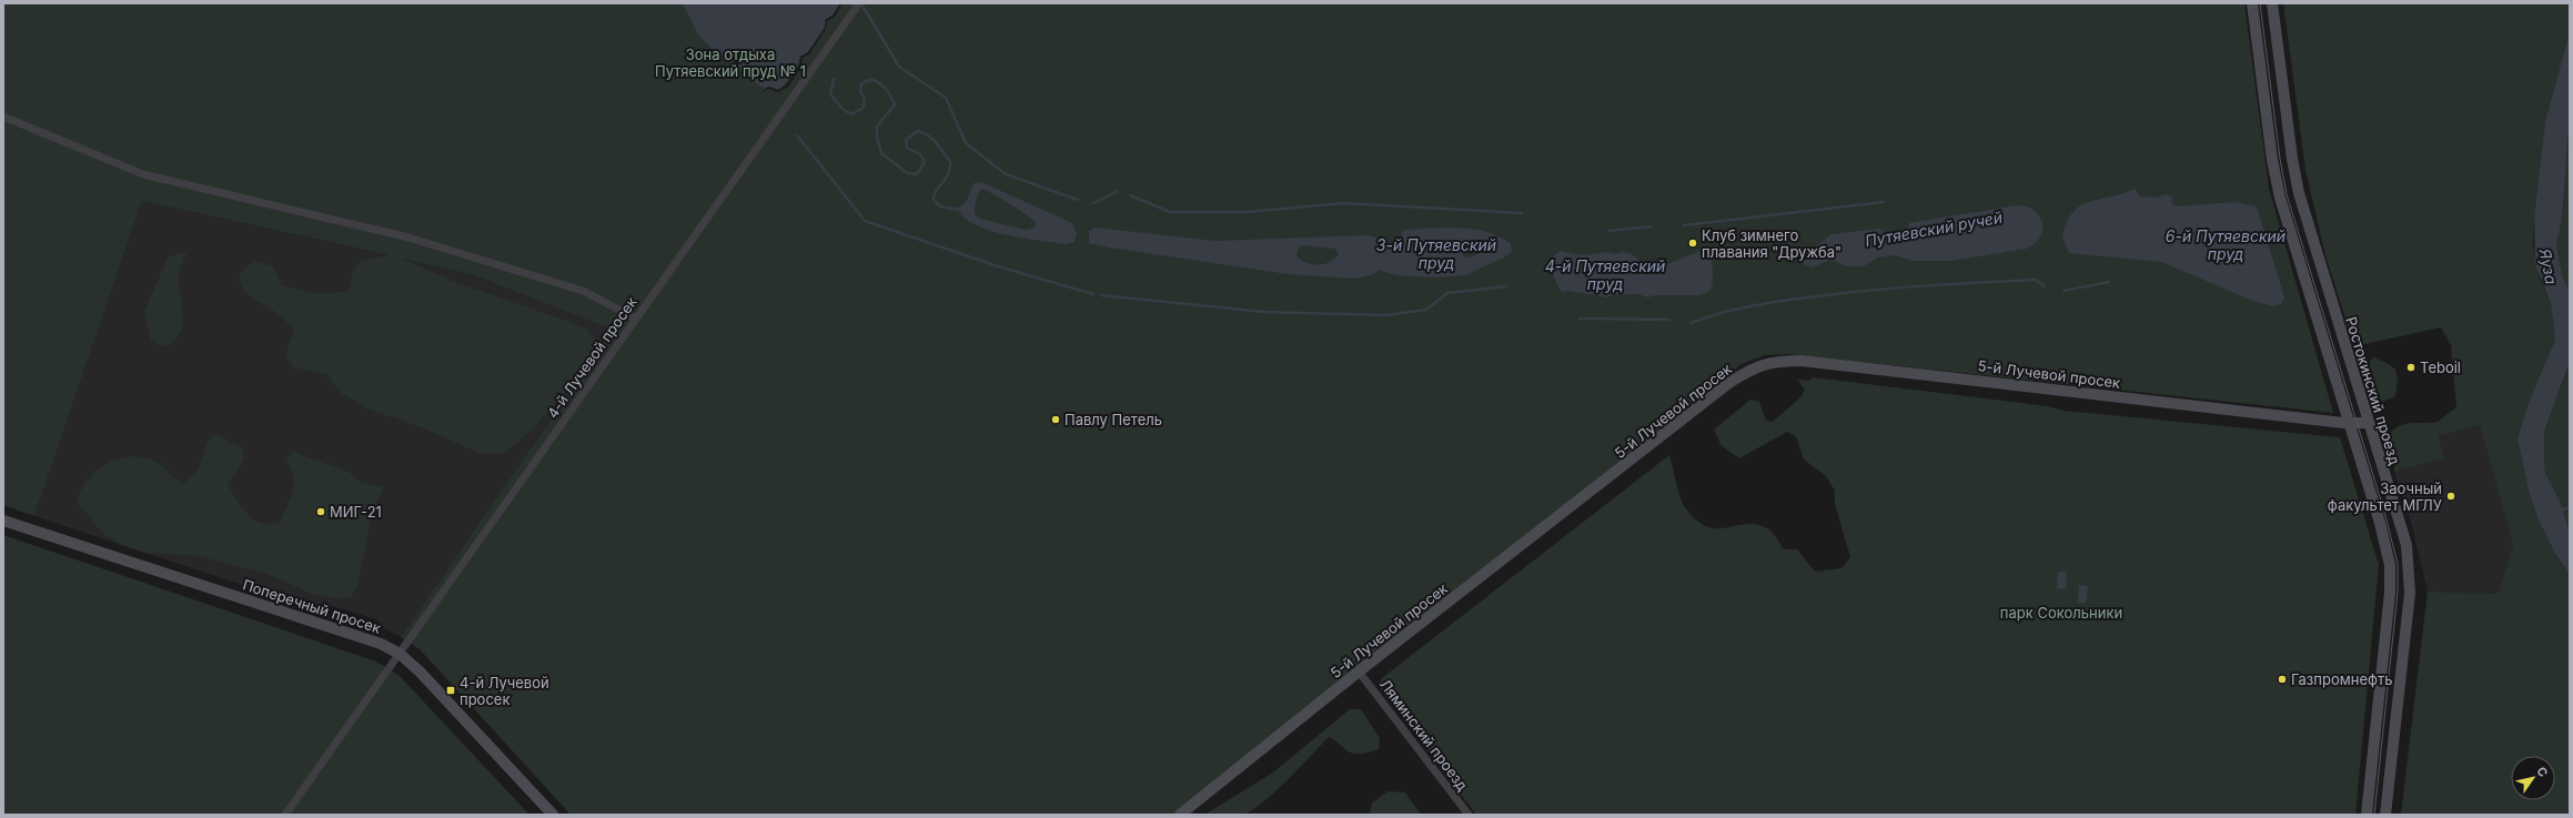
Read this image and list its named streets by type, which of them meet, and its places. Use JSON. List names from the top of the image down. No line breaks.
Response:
{"streets":{"street":["4-й Лучевой просек","5-й Лучевой просек","Ростокинский проезд","Поперечный просек","Ляминский проезд"]},"crossings":[["4-й Лучевой просек","Поперечный просек"],["5-й Лучевой просек","Ростокинский проезд"],["5-й Лучевой просек","Ляминский проезд"]],"water":["Путяевский ручей","6-й Путяевский пруд","3-й Путяевский пруд","4-й Путяевский пруд","Яуза"],"parks":["Зона отдыха Путяевский пруд № 1","парк Сокольники"],"places":{"other":["Клуб зимнего плавания \"Дружба\"","Teboil","Павлу Петель","Заочный факультет МГЛУ","МИГ-21","Газпромнефть"],"transit":["4-й Лучевой просек"]},"north":"top right"}
